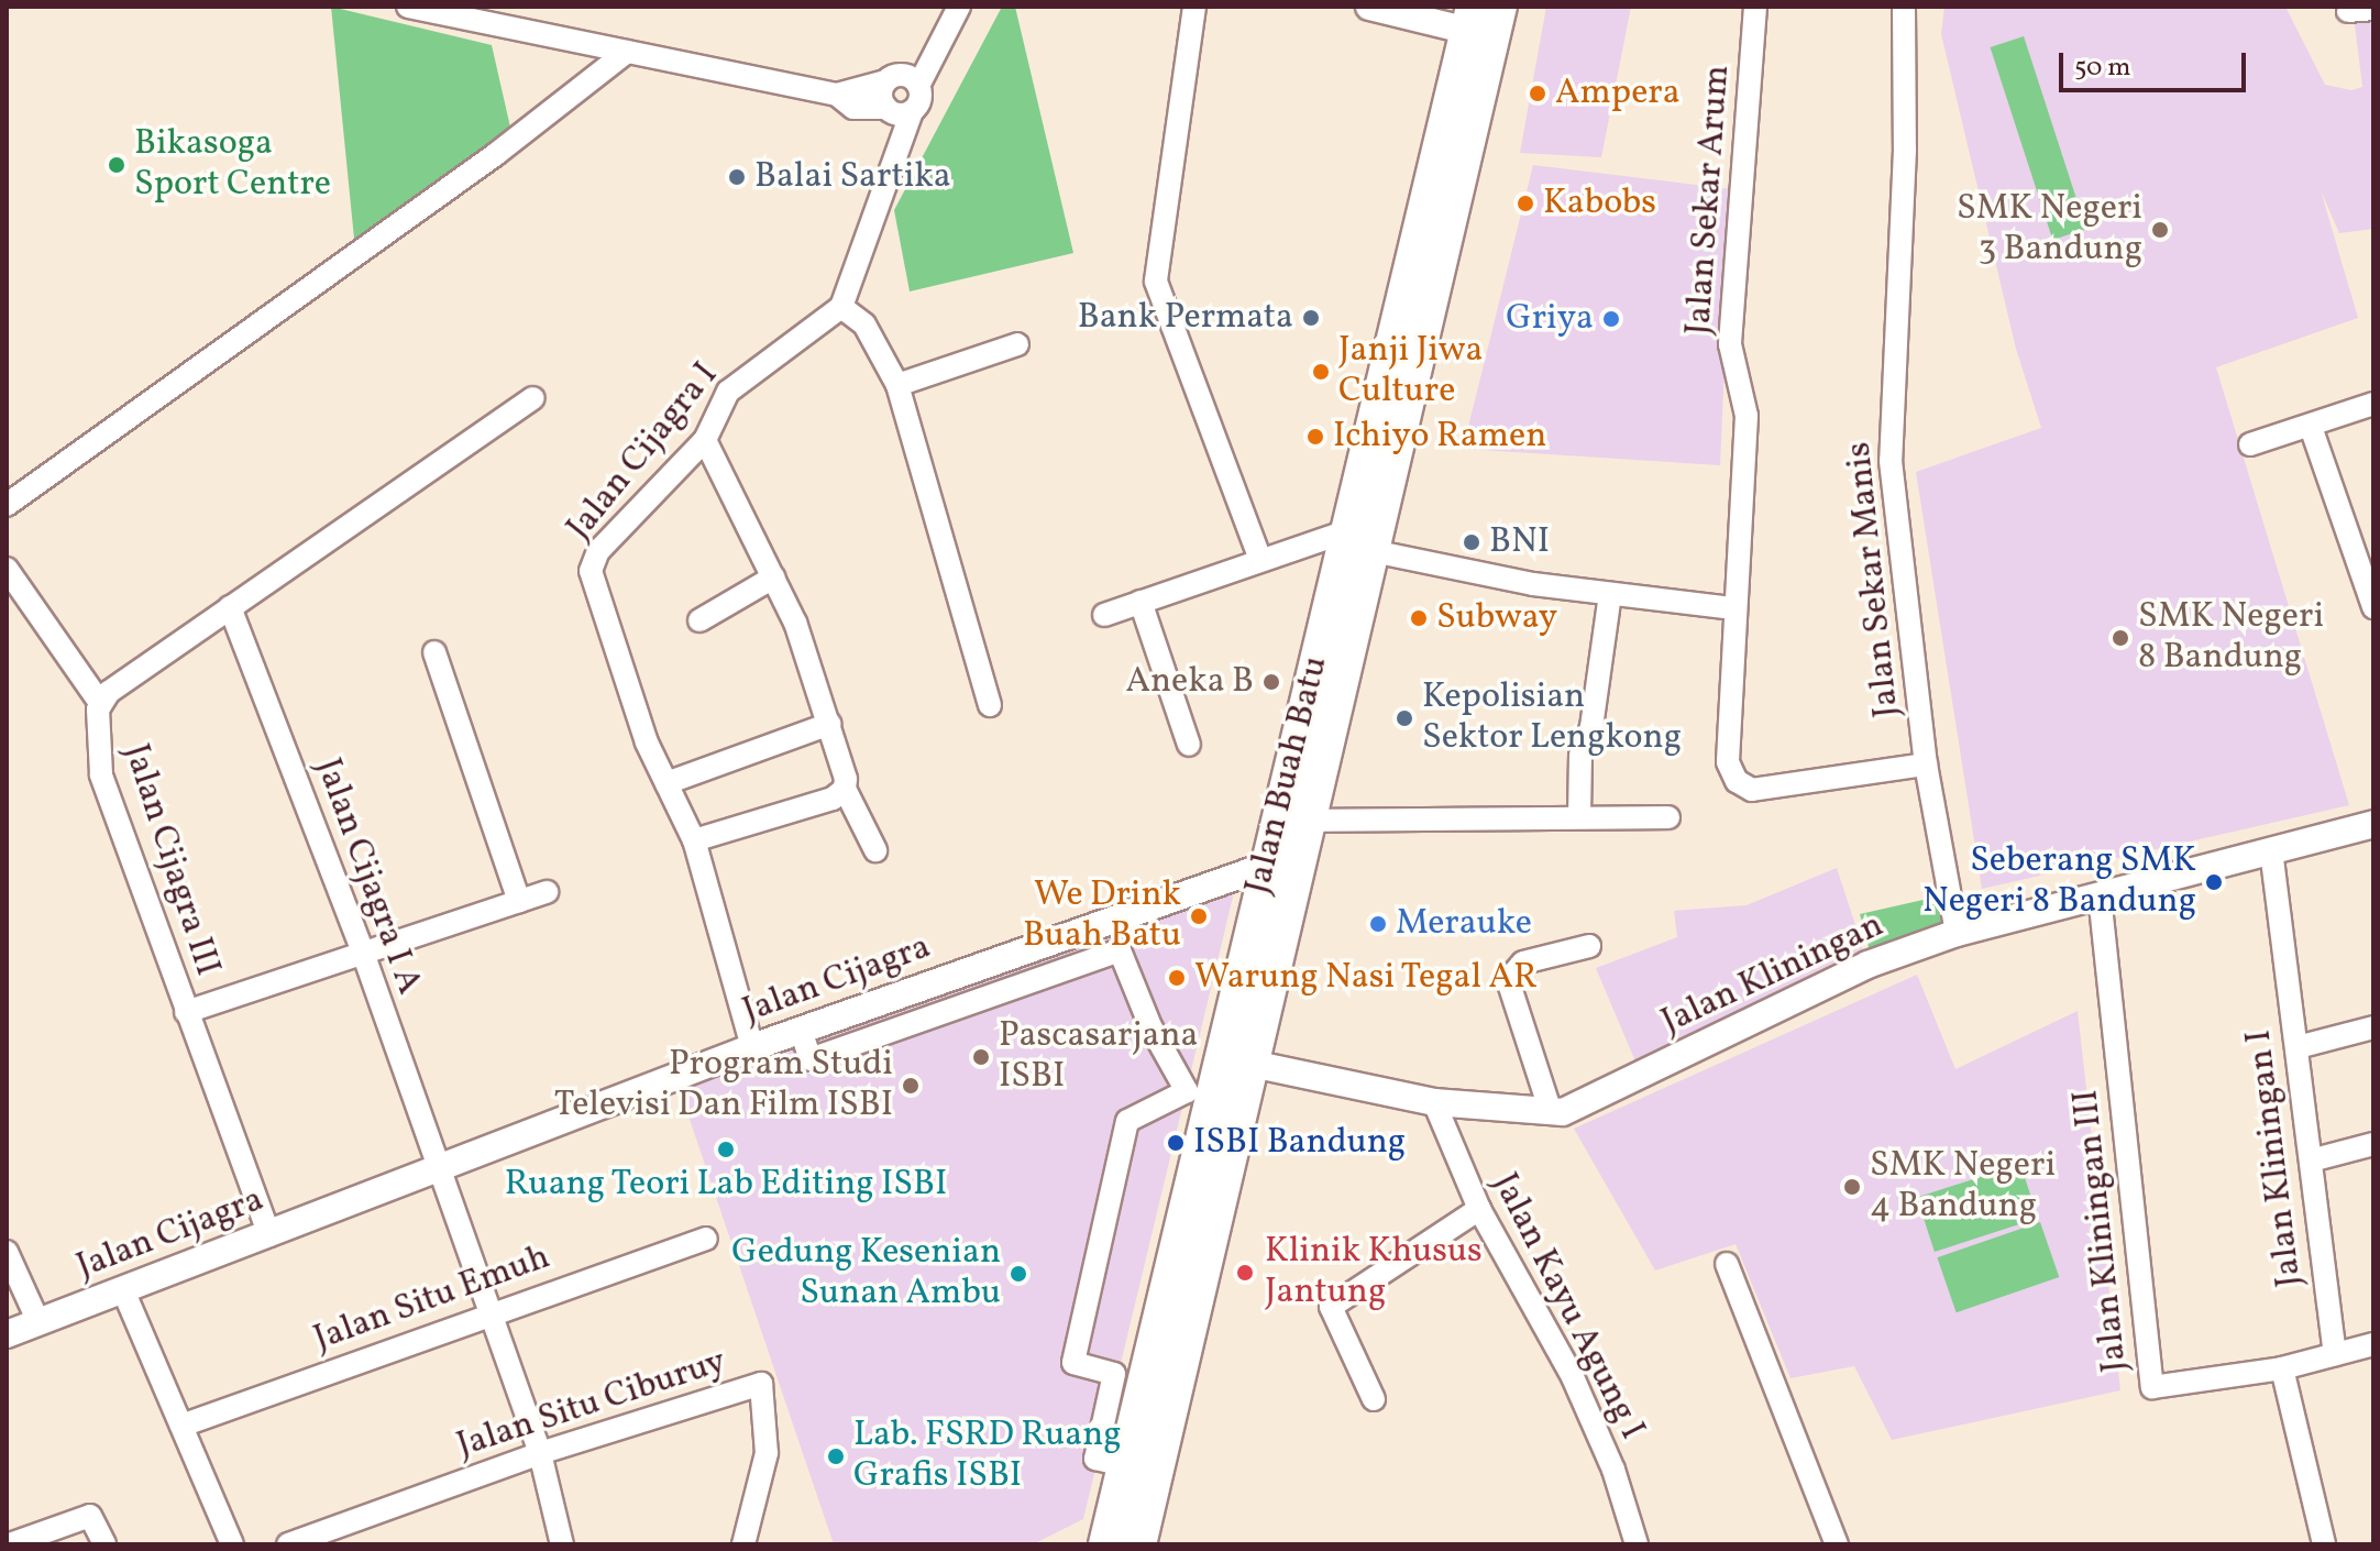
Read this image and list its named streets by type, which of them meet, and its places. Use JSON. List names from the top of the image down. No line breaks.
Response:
{"streets":{"main road":["Jalan Buah Batu"],"street":["Jalan Sekar Arum","Jalan Cijagra I","Jalan Sekar Manis","Jalan Cijagra III","Jalan Cijagra I A","Jalan Kliningan","Jalan Cijagra","Jalan Kliningan I","Jalan Kliningan III","Jalan Situ Emuh","Jalan Kayu Agung I","Jalan Situ Ciburuy"]},"crossings":[["Jalan Sekar Arum","Jalan Sekar Manis"],["Jalan Cijagra I","Jalan Cijagra"],["Jalan Sekar Manis","Jalan Kliningan"],["Jalan Buah Batu","Jalan Kliningan"],["Jalan Buah Batu","Jalan Cijagra"],["Jalan Cijagra III","Jalan Cijagra I A"],["Jalan Cijagra III","Jalan Cijagra"],["Jalan Cijagra I A","Jalan Cijagra"],["Jalan Cijagra I A","Jalan Situ Emuh"],["Jalan Cijagra I A","Jalan Situ Ciburuy"],["Jalan Kliningan","Jalan Kliningan I"],["Jalan Kliningan","Jalan Kliningan III"],["Jalan Kliningan","Jalan Kayu Agung I"],["Jalan Kliningan I","Jalan Kliningan III"]],"places":["Ampera","Bikasoga Sport Centre","Balai Sartika","Kabobs","SMK Negeri 3 Bandung","Bank Permata","Griya","Janji Jiwa Culture","Ichiyo Ramen","BNI","Subway","SMK Negeri 8 Bandung","Aneka B","Kepolisian Sektor Lengkong","Seberang SMK Negeri 8 Bandung","We Drink Buah Batu","Merauke","Warung Nasi Tegal AR","Pascasarjana ISBI","Program Studi Televisi Dan Film ISBI","ISBI Bandung","Ruang Teori Lab Editing ISBI","SMK Negeri 4 Bandung","Klinik Khusus Jantung","Gedung Kesenian Sunan Ambu","Lab. FSRD Ruang Grafis ISBI"],"scale_bar":"50 m"}
